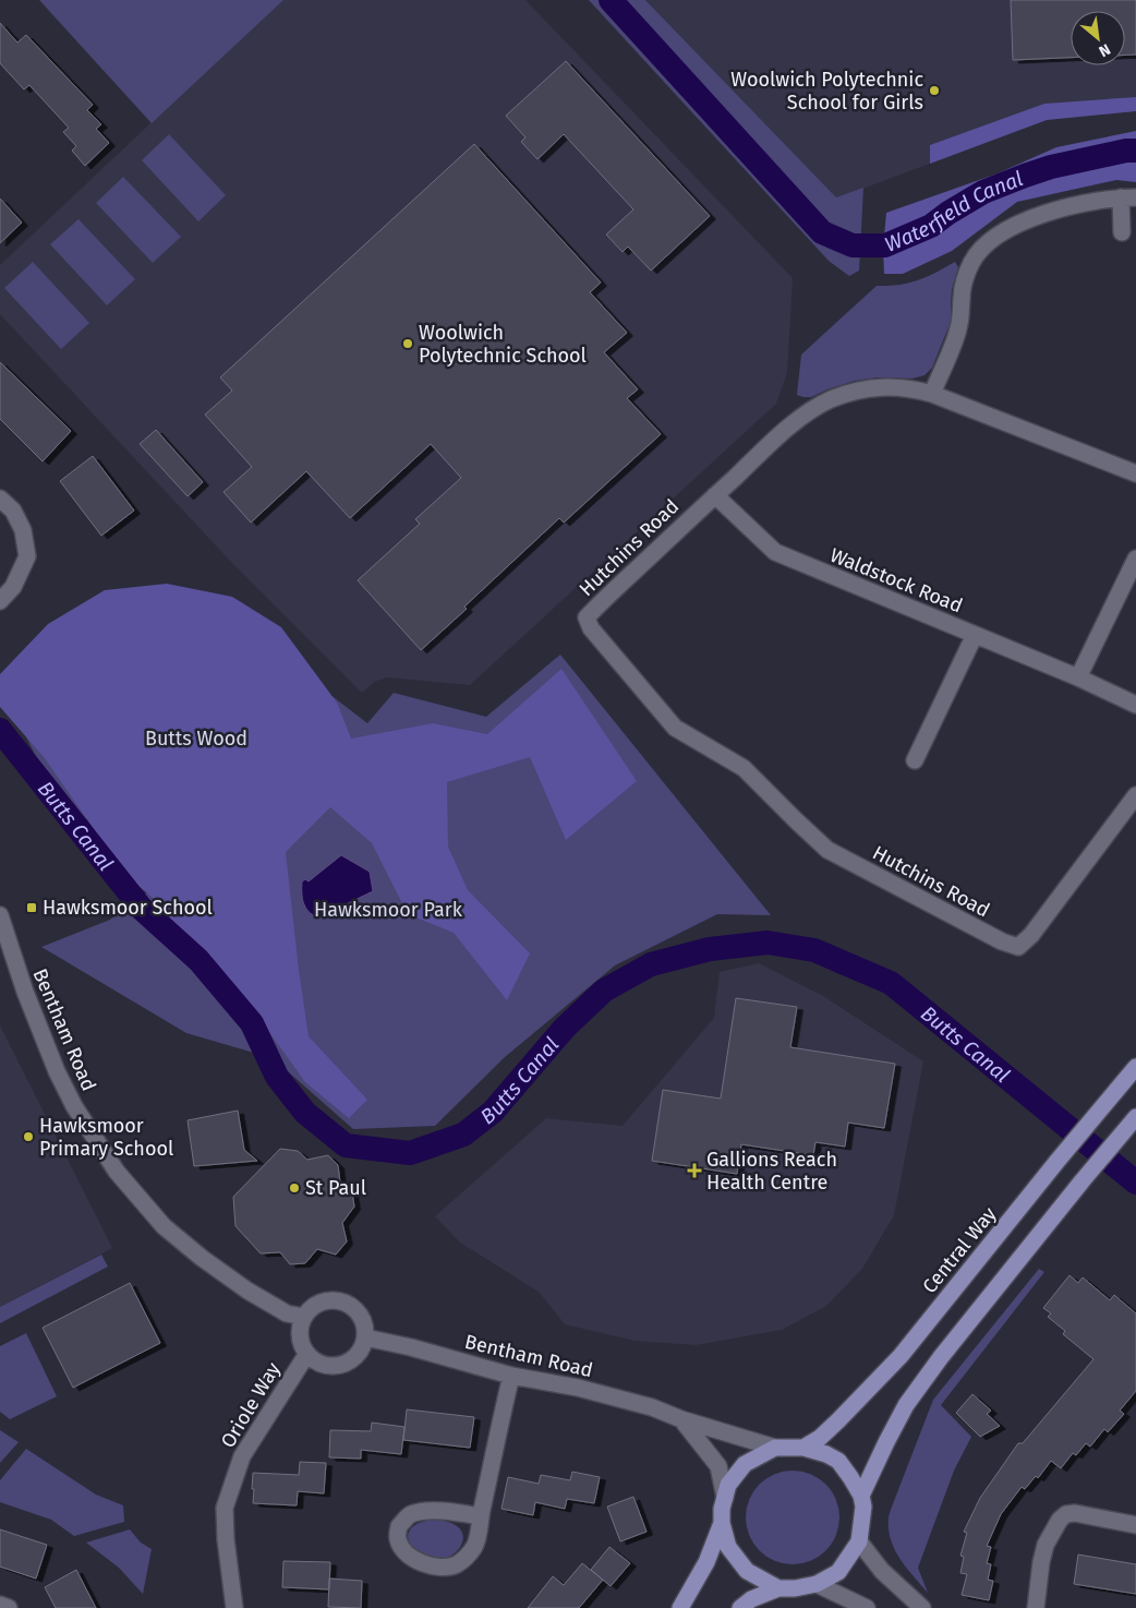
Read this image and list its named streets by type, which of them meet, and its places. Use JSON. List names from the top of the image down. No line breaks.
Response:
{"streets":{"main road":["Central Way"],"street":["Hutchins Road","Waldstock Road","Bentham Road","Oriole Way"]},"crossings":[["Hutchins Road","Waldstock Road"],["Bentham Road","Central Way"],["Bentham Road","Oriole Way"]],"water":["Waterfield Canal","Butts Canal"],"parks":["Butts Wood","Hawksmoor Park"],"places":{"other":["Woolwich Polytechnic School for Girls","Woolwich Polytechnic School","Hawksmoor Primary School","St Paul"],"transit":["Hawksmoor School"],"health":["Gallions Reach Health Centre"]},"north":"bottom right"}
